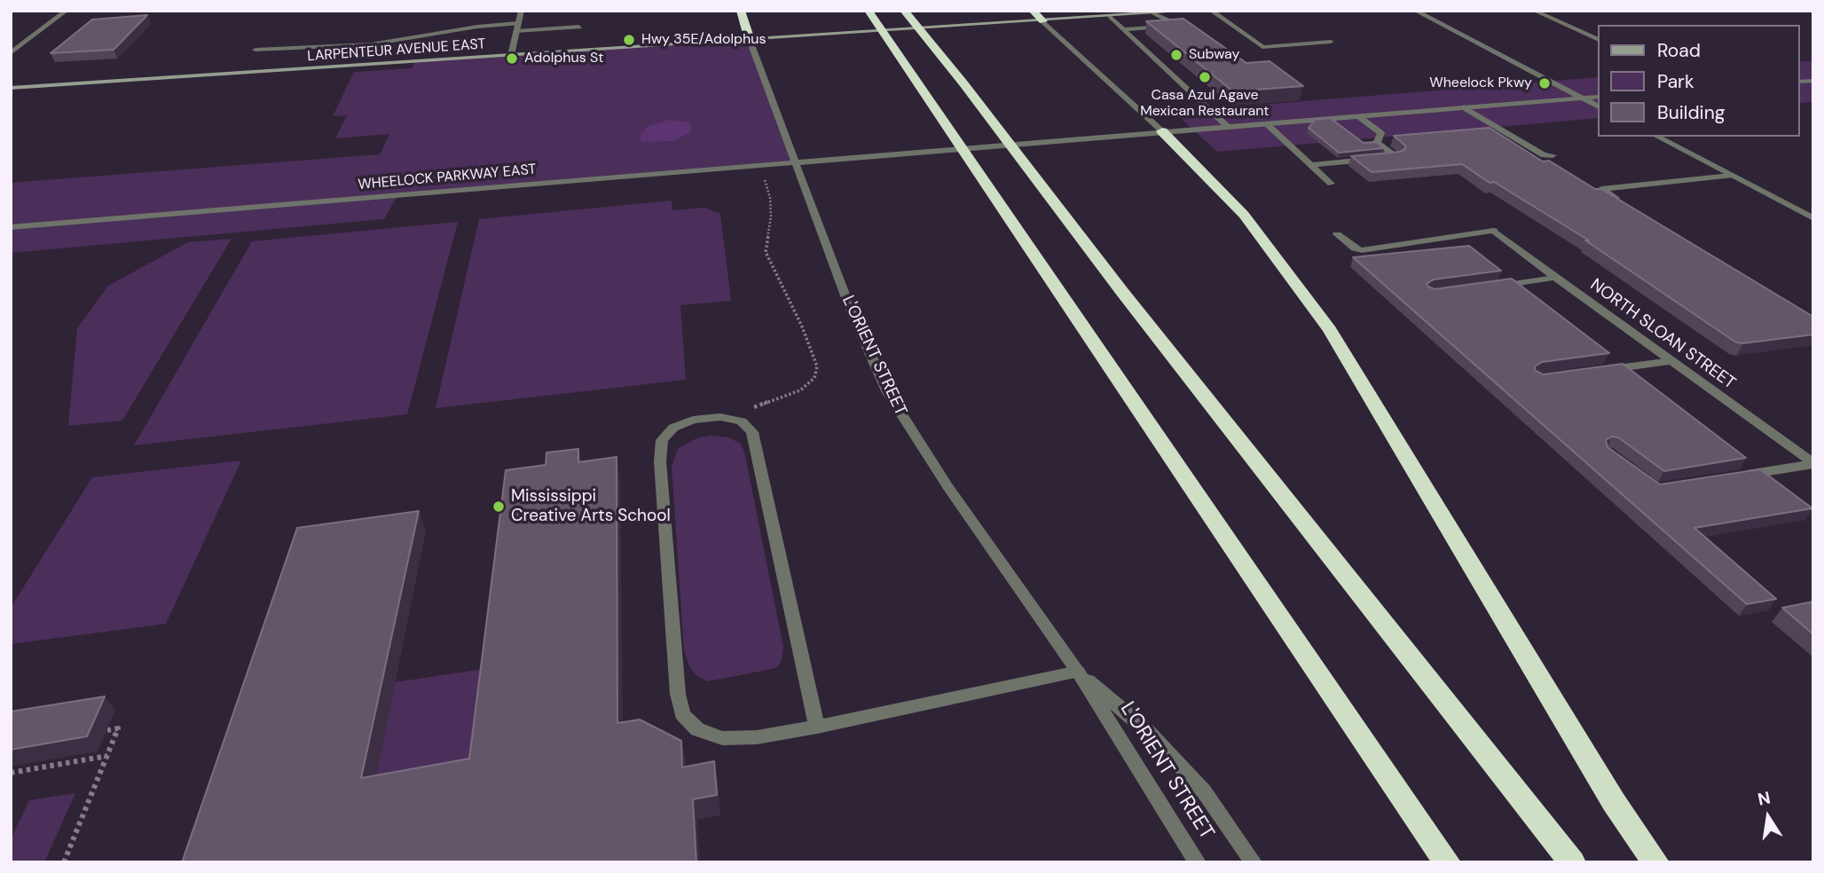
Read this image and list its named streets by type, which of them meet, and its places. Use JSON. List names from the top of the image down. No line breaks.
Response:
{"streets":{"main road":["LARPENTEUR AVENUE EAST"],"street":["WHEELOCK PARKWAY EAST","NORTH SLOAN STREET","L'ORIENT STREET"]},"crossings":[["LARPENTEUR AVENUE EAST","L'ORIENT STREET"],["WHEELOCK PARKWAY EAST","L'ORIENT STREET"]],"places":["Hwy 35E/Adolphus","Subway","Adolphus St","Casa Azul Agave Mexican Restaurant","Wheelock Pkwy","Mississippi Creative Arts School"],"legend":["Road","Park","Building"],"north":"top"}
